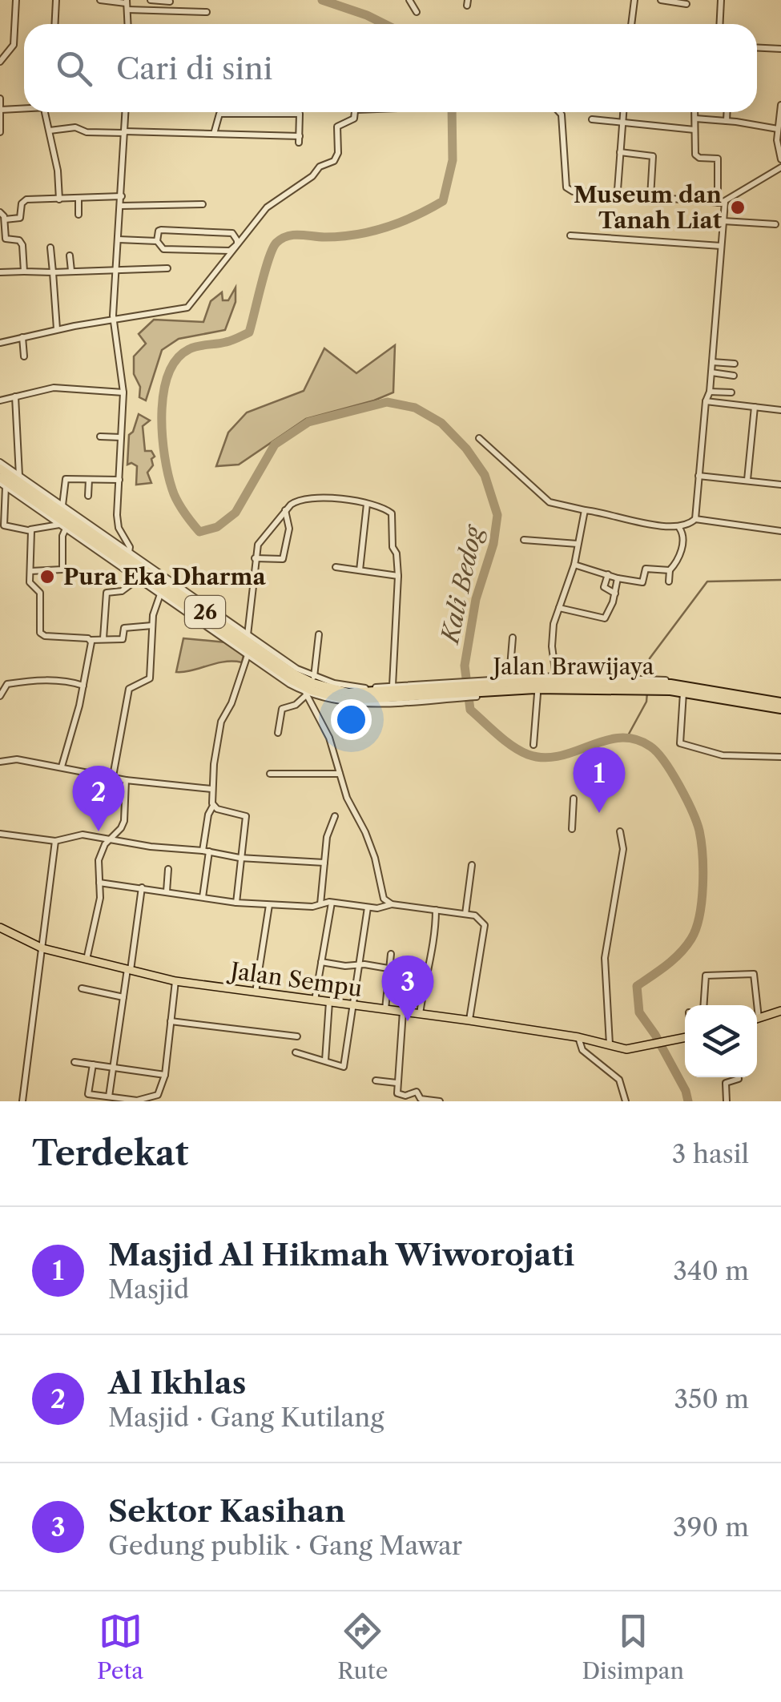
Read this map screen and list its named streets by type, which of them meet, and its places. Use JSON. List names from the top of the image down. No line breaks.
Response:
{"streets":{"highway":["26","Jalan Brawijaya"],"main road":["Jalan Sempu"]},"water":["Kali Bedog"],"places":["Museum dan Tanah Liat","Pura Eka Dharma"],"page":{"search":"Cari di sini","pins":["1","2","3"],"heading":["Terdekat","3 hasil"],"list":[{"mark":"1","name":"Masjid Al Hikmah Wiworojati","note":"Masjid","value":"340 m"},{"mark":"2","name":"Al Ikhlas","note":"Masjid · Gang Kutilang","value":"350 m"},{"mark":"3","name":"Sektor Kasihan","note":"Gedung publik · Gang Mawar","value":"390 m"}],"nav":["Peta","Rute","Disimpan"]}}
